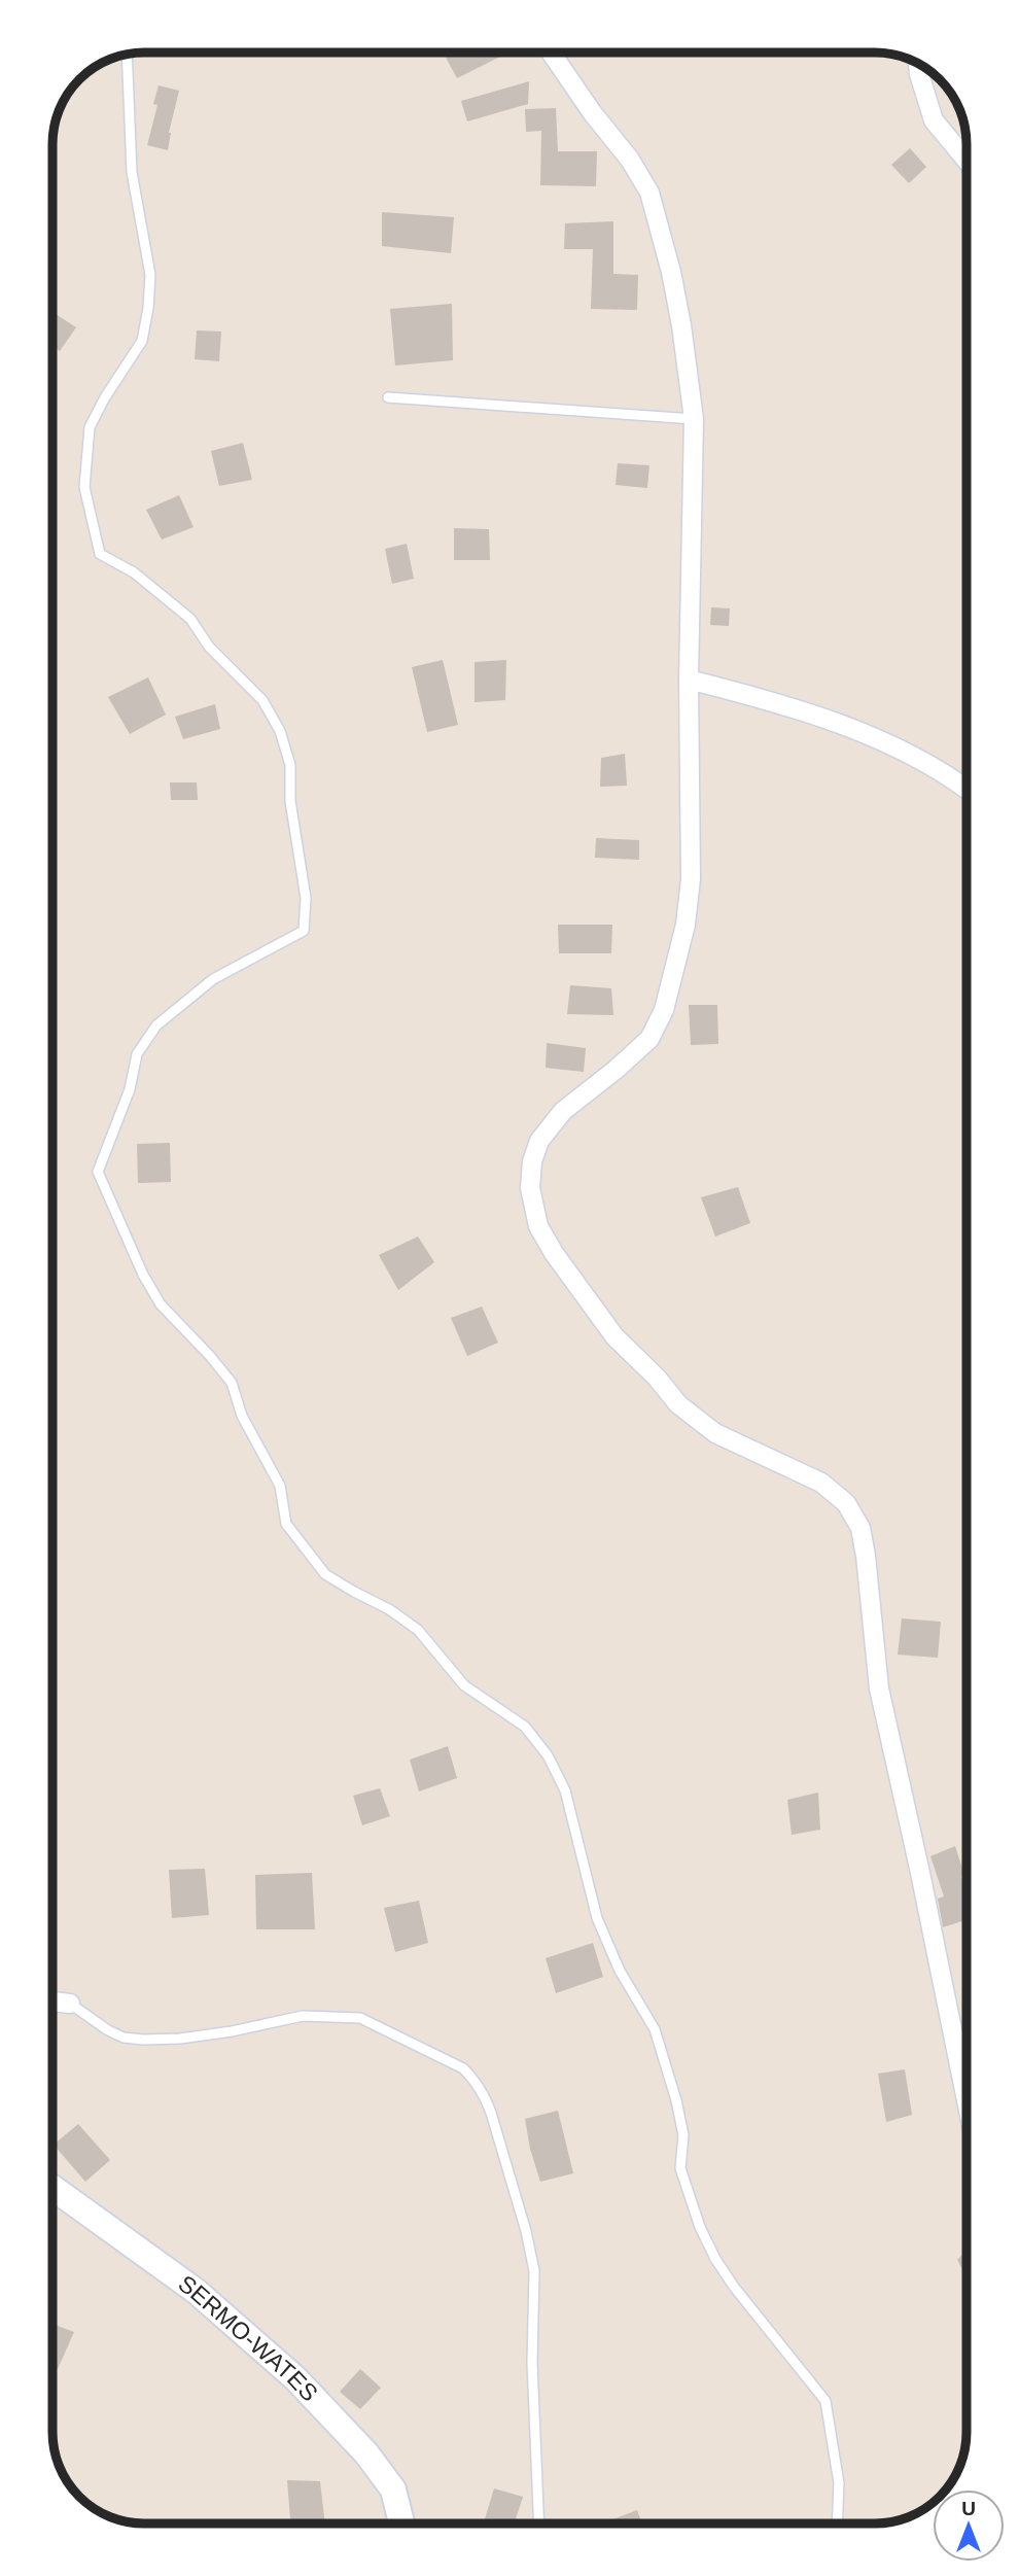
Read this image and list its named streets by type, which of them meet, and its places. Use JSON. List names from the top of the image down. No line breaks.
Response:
{"streets":{"main road":["SERMO-WATES"]},"north":"top"}
